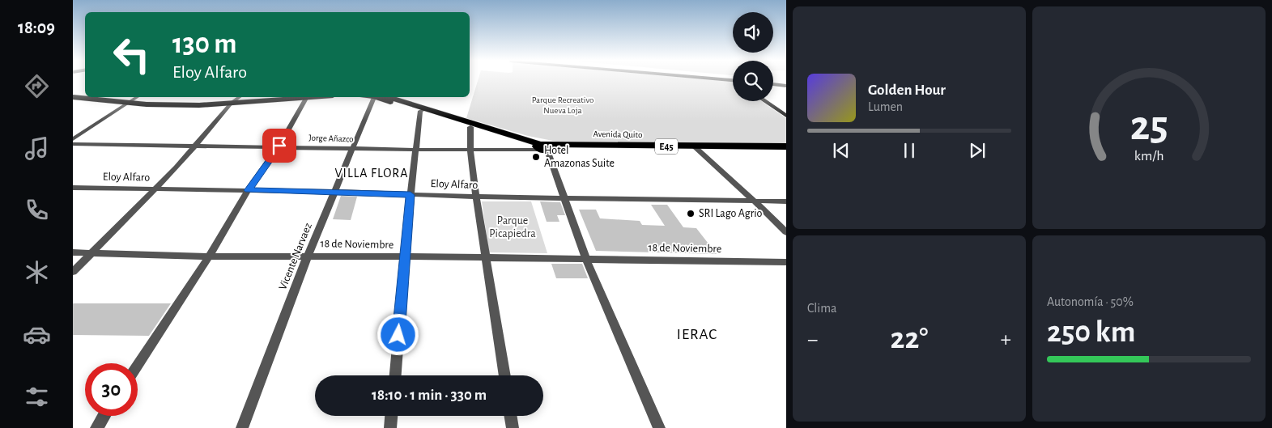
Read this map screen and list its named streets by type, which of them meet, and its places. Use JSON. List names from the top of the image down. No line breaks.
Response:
{"streets":{"highway":["Avenida Quito","E45"],"street":["Jorge Añazco","Eloy Alfaro","18 de Noviembre","Vicente Narvaez"]},"crossings":[["Avenida Quito","Jorge Añazco"],["Jorge Añazco","Vicente Narvaez"],["Eloy Alfaro","Vicente Narvaez"],["18 de Noviembre","Vicente Narvaez"]],"districts":["VILLA FLORA","IERAC"],"parks":["Parque Recreativo Nueva Loja","Parque Picapiedra"],"places":["Hotel Amazonas Suite","SRI Lago Agrio"],"page":{"tabs":"18:09","turn":["130 m","Eloy Alfaro"],"song":["Golden Hour","Lumen"],"tile":["Clima",["Autonomía · 50%","250 km"]],"heat":["−","22°","+"],"limit":"30","trip":"18:10 · 1 min · 330 m","gauge":["25","km/h"]}}
